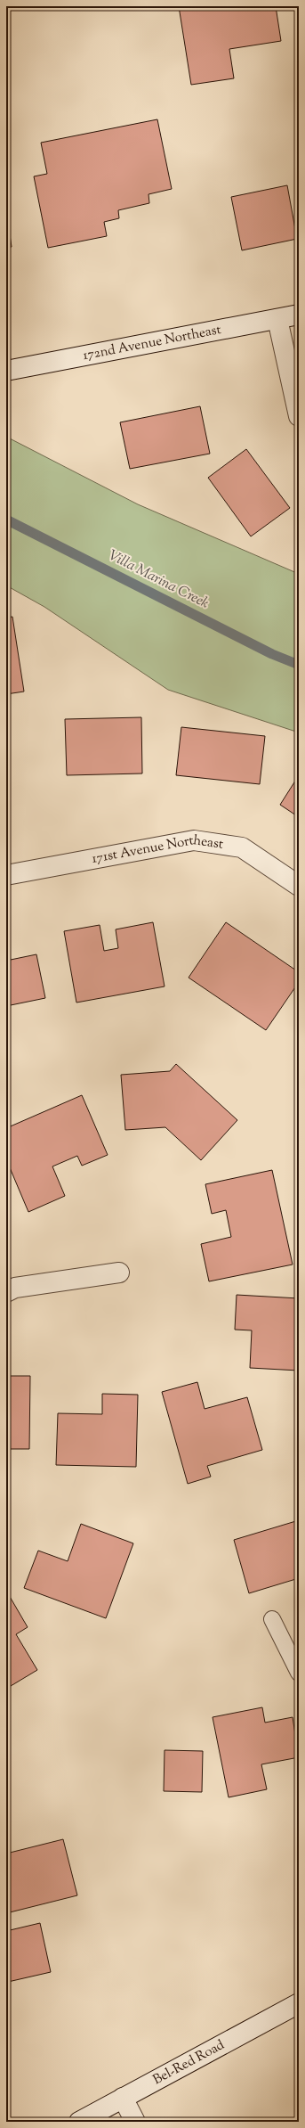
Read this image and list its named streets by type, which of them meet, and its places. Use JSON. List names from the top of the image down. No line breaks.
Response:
{"streets":{"street":["172nd Avenue Northeast","171st Avenue Northeast","Bel-Red Road"]},"water":["Villa Marina Creek"]}
